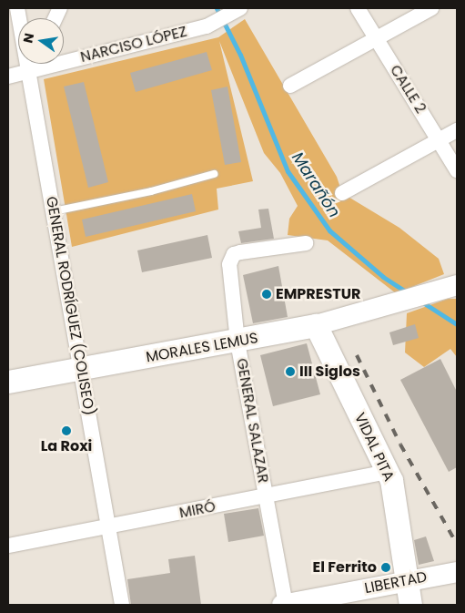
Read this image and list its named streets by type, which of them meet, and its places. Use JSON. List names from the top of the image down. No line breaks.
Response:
{"streets":{"main road":["MORALES LEMUS","VIDAL PITA","LIBERTAD"],"street":["NARCISO LÓPEZ","CALLE 2","GENERAL RODRÍGUEZ (COLISEO)","GENERAL SALAZAR","MIRÓ"]},"crossings":[["NARCISO LÓPEZ","GENERAL RODRÍGUEZ (COLISEO)"],["GENERAL RODRÍGUEZ (COLISEO)","MORALES LEMUS"],["GENERAL RODRÍGUEZ (COLISEO)","MIRÓ"],["MORALES LEMUS","GENERAL SALAZAR"],["MORALES LEMUS","VIDAL PITA"],["GENERAL SALAZAR","MIRÓ"],["GENERAL SALAZAR","LIBERTAD"],["VIDAL PITA","MIRÓ"],["VIDAL PITA","LIBERTAD"]],"water":["Marañón"],"places":["EMPRESTUR","III Siglos","La Roxi","El Ferrito"],"north":"left"}
